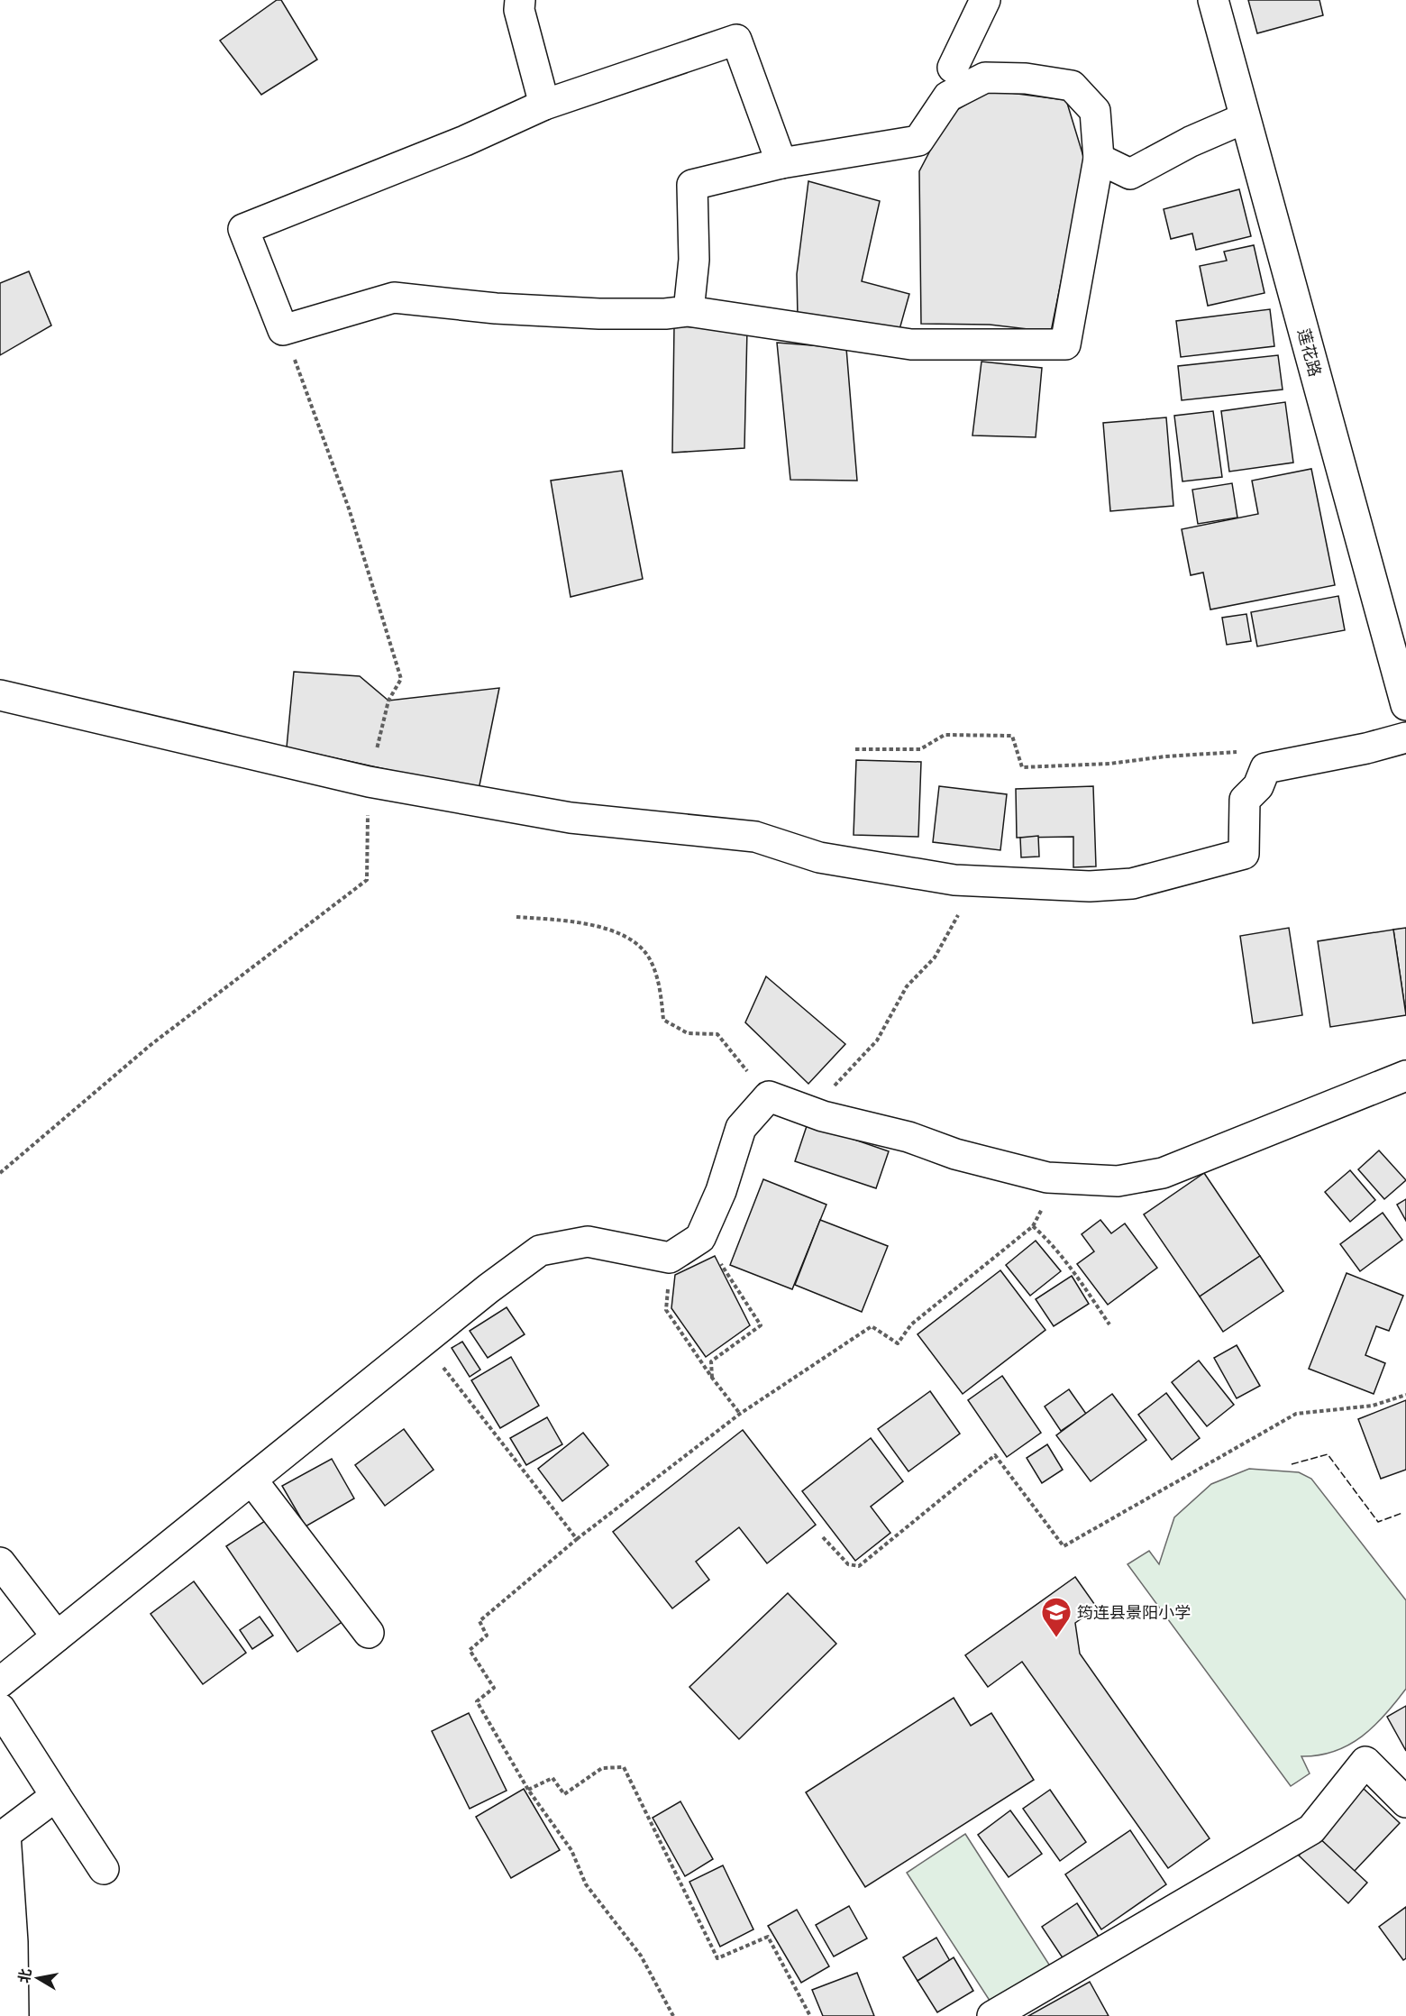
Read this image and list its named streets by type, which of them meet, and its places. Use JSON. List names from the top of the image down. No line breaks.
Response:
{"streets":{"street":["莲花路"]},"places":{"school or university":["筠连县景阳小学"]},"north":"left"}
